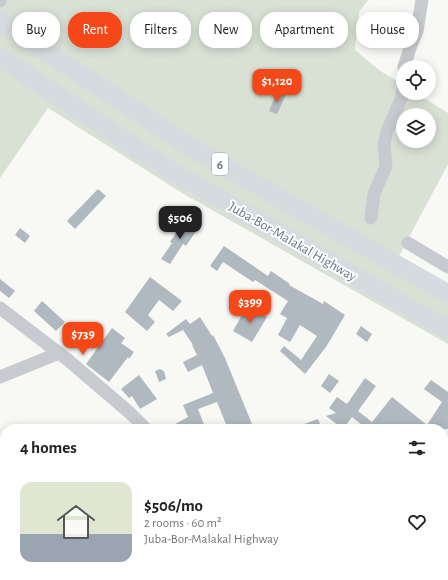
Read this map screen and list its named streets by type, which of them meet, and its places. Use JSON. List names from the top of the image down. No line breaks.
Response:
{"streets":{"highway":["6","Juba-Bor-Malakal Highway"]},"page":{"chip":["Buy","Rent","Filters","New","Apartment","House"],"price":["$1,120","$506","$399","$739"],"heading":"4 homes","list":[{"name":"$506/mo","note":"2 rooms · 60 m² · Juba-Bor-Malakal Highway"}]}}
